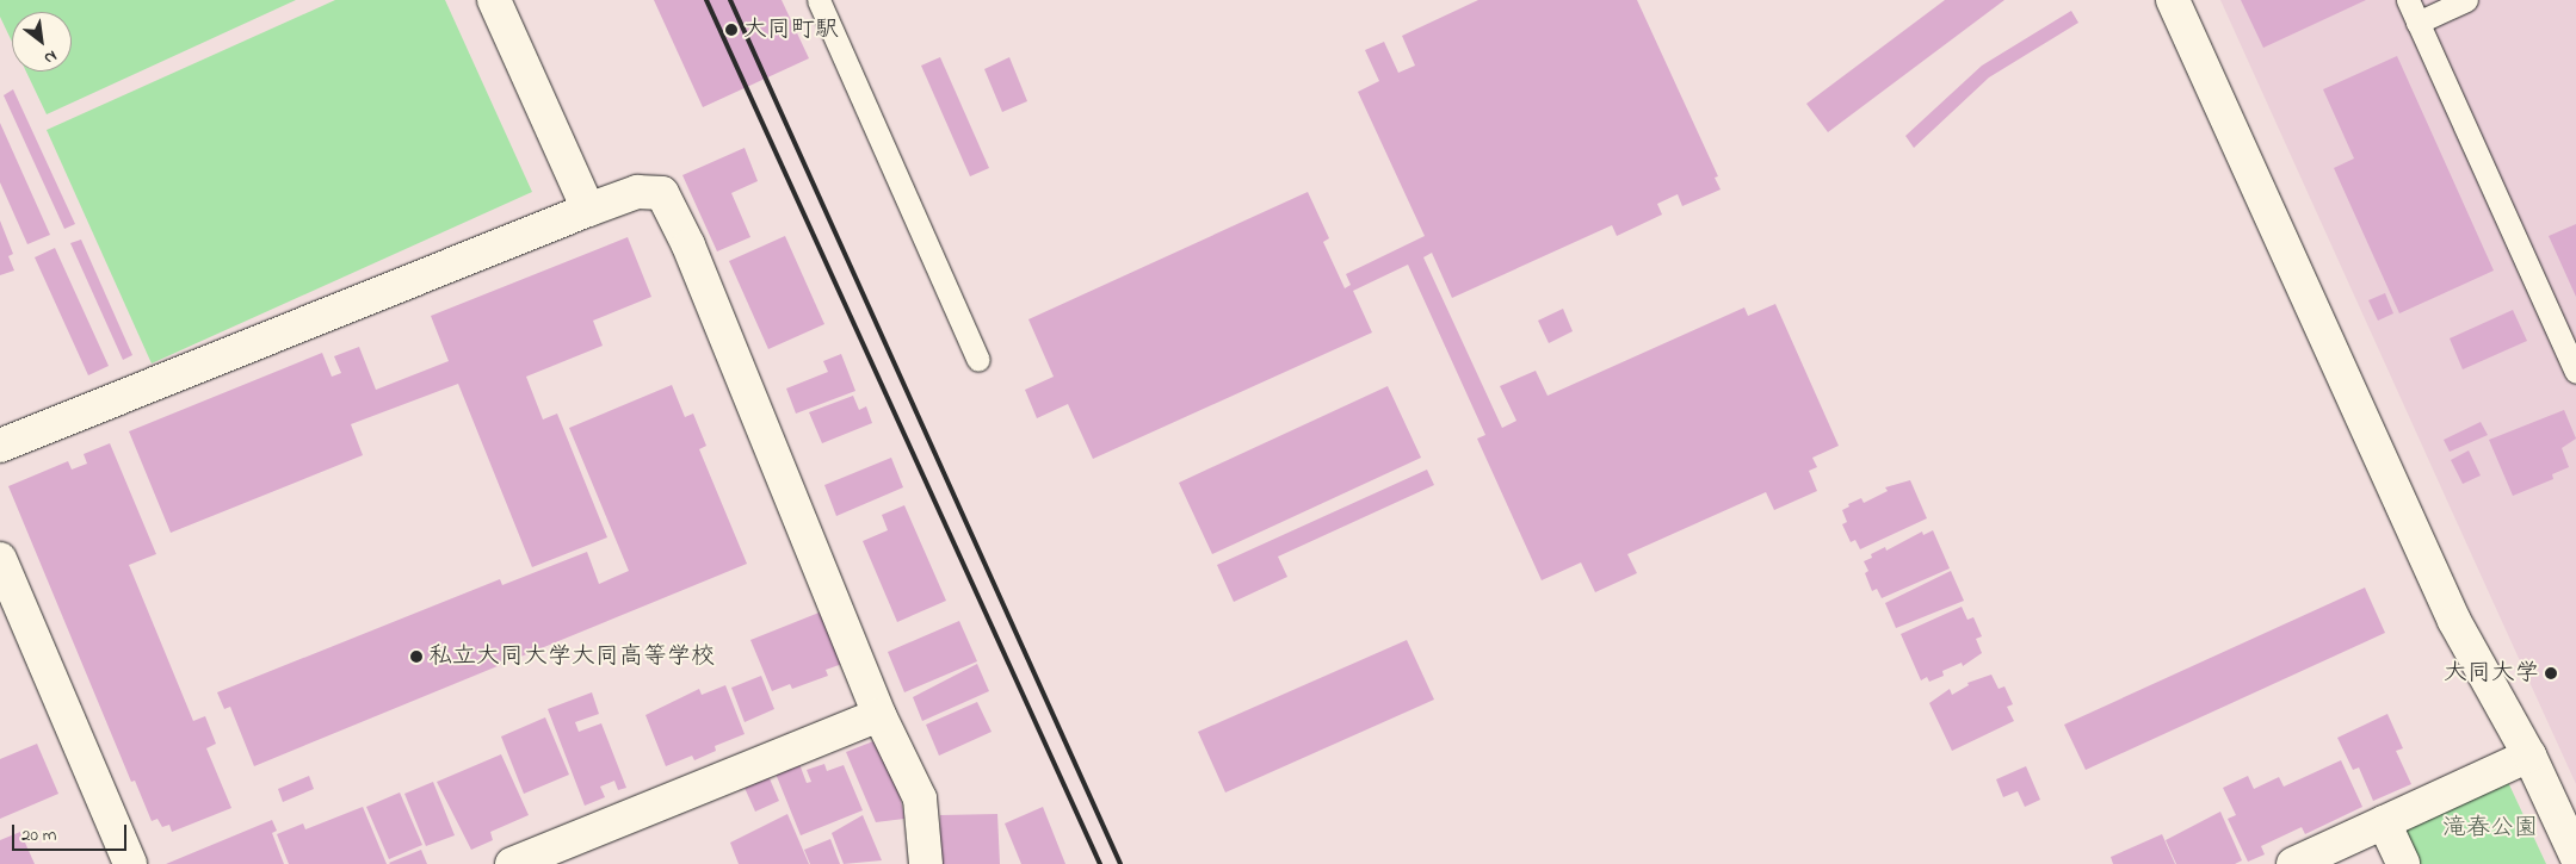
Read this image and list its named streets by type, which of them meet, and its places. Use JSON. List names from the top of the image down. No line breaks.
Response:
{"parks":["滝春公園"],"places":["大同町駅","私立大同大学大同高等学校","大同大学"],"scale_bar":"20 m","north":"bottom right"}
